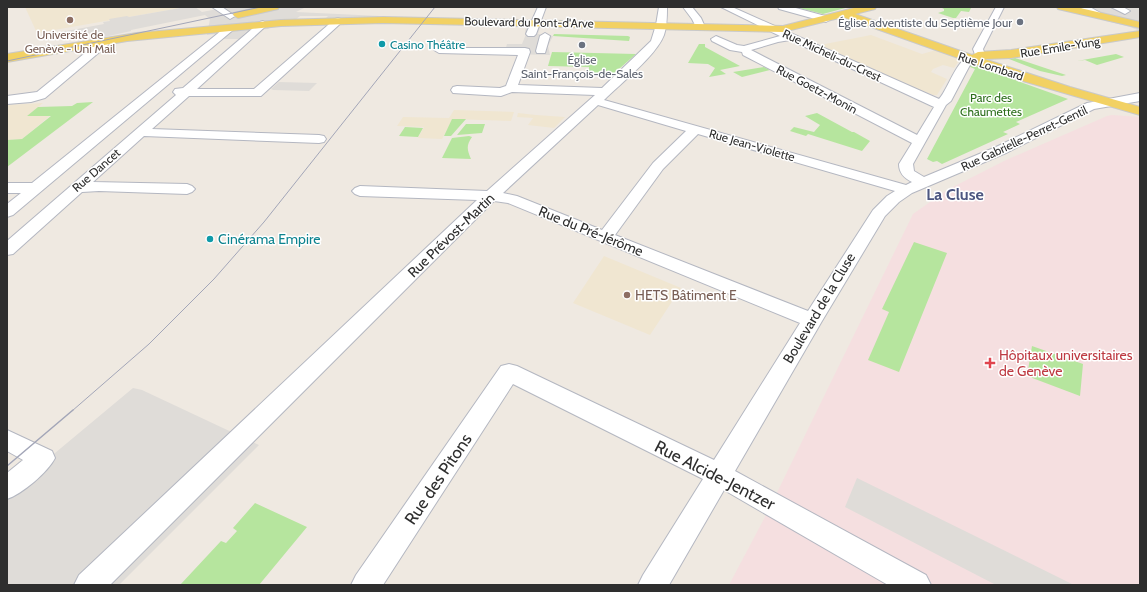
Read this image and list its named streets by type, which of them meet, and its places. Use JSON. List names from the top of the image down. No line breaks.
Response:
{"streets":{"main road":["Boulevard du Pont-d'Arve","Rue Emile-Yung","Rue Lombard"],"street":["Rue Micheli-du-Crest","Rue Goetz-Monin","Rue Gabrielle-Perret-Gentil","Rue Jean-Violette","Rue Dancet","Rue du Pré-Jérôme","Rue Prévost-Martin","Boulevard de la Cluse","Rue Alcide-Jentzer","Rue des Pitons"]},"crossings":[["Boulevard du Pont-d'Arve","Rue Micheli-du-Crest"],["Boulevard du Pont-d'Arve","Rue Lombard"],["Boulevard du Pont-d'Arve","Rue Dancet"],["Boulevard du Pont-d'Arve","Rue Prévost-Martin"],["Rue Emile-Yung","Rue Lombard"],["Rue Lombard","Rue Gabrielle-Perret-Gentil"],["Rue Gabrielle-Perret-Gentil","Boulevard de la Cluse"],["Rue Jean-Violette","Rue Prévost-Martin"],["Rue Jean-Violette","Boulevard de la Cluse"],["Rue du Pré-Jérôme","Rue Prévost-Martin"],["Rue du Pré-Jérôme","Boulevard de la Cluse"],["Boulevard de la Cluse","Rue Alcide-Jentzer"],["Rue Alcide-Jentzer","Rue des Pitons"]],"districts":["La Cluse"],"parks":["Parc des Chaumettes"],"places":{"other":["Université de Genève - Uni Mail","Église adventiste du Septième Jour","Casino Théâtre","Église Saint-François-de-Sales","Cinérama Empire","HETS Bâtiment E"],"health":["Hôpitaux universitaires de Genève"]}}
